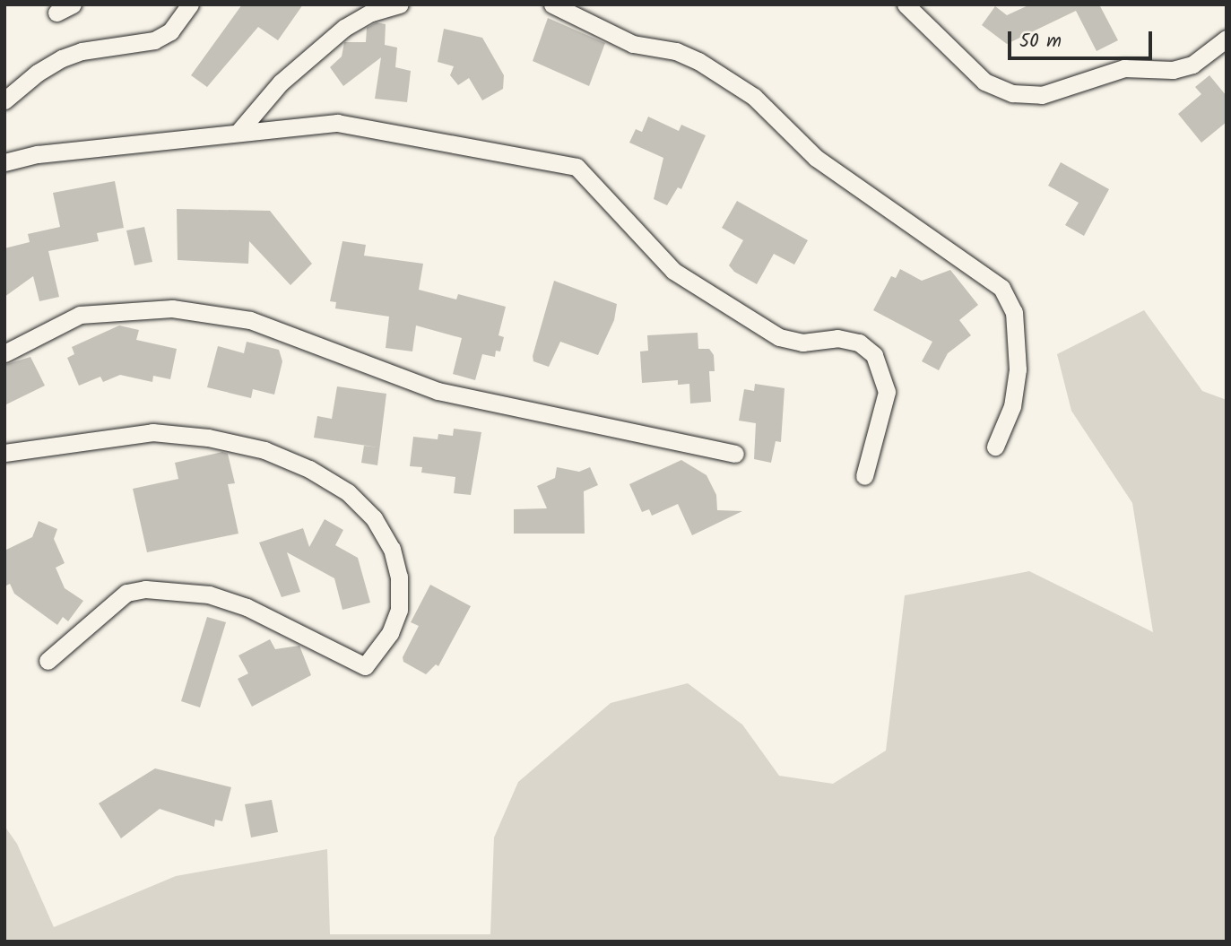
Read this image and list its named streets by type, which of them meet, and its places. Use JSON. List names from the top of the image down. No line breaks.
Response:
{"scale_bar":"50 m"}
